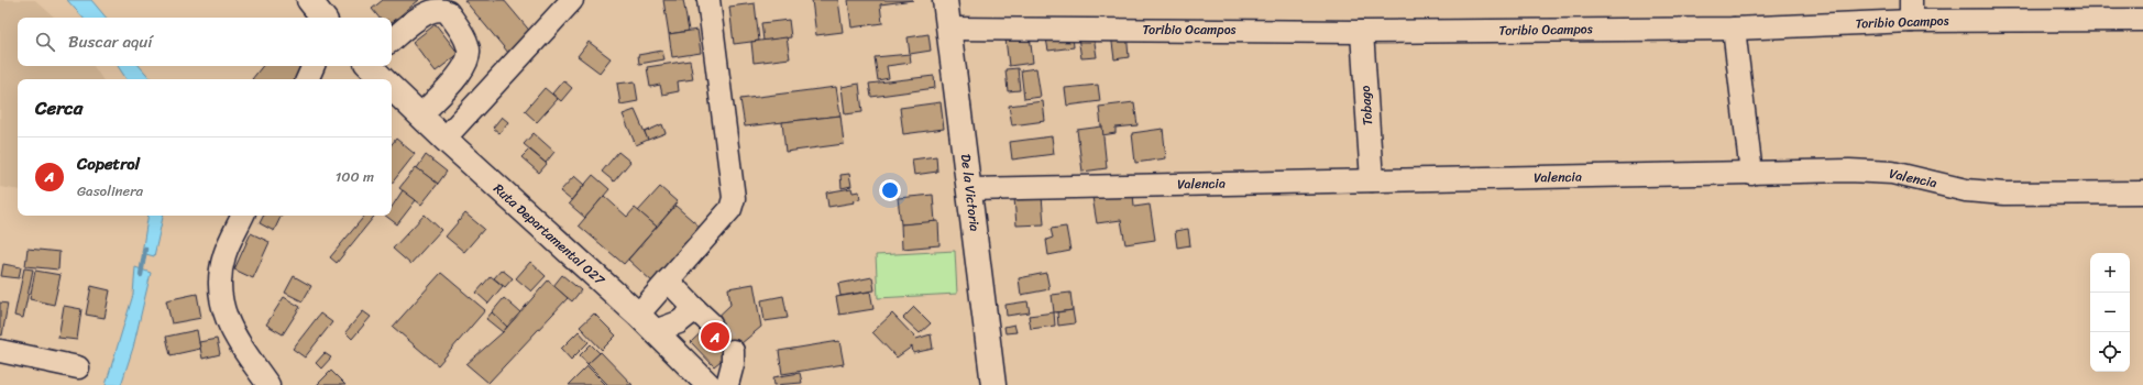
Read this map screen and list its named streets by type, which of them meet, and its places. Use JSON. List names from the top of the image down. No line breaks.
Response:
{"streets":{"main road":["De la Victoria","Ruta Departamental 027"],"street":["Toribio Ocampos","Tobago","Valencia"]},"crossings":[["Toribio Ocampos","Tobago"],["Toribio Ocampos","De la Victoria"],["Tobago","Valencia"],["Valencia","De la Victoria"]],"page":{"search":"Buscar aquí","heading":"Cerca","list":[{"mark":"A","name":"Copetrol","note":"Gasolinera","value":"100 m"}],"map_buttons":["+","−"],"pins":"A"}}
